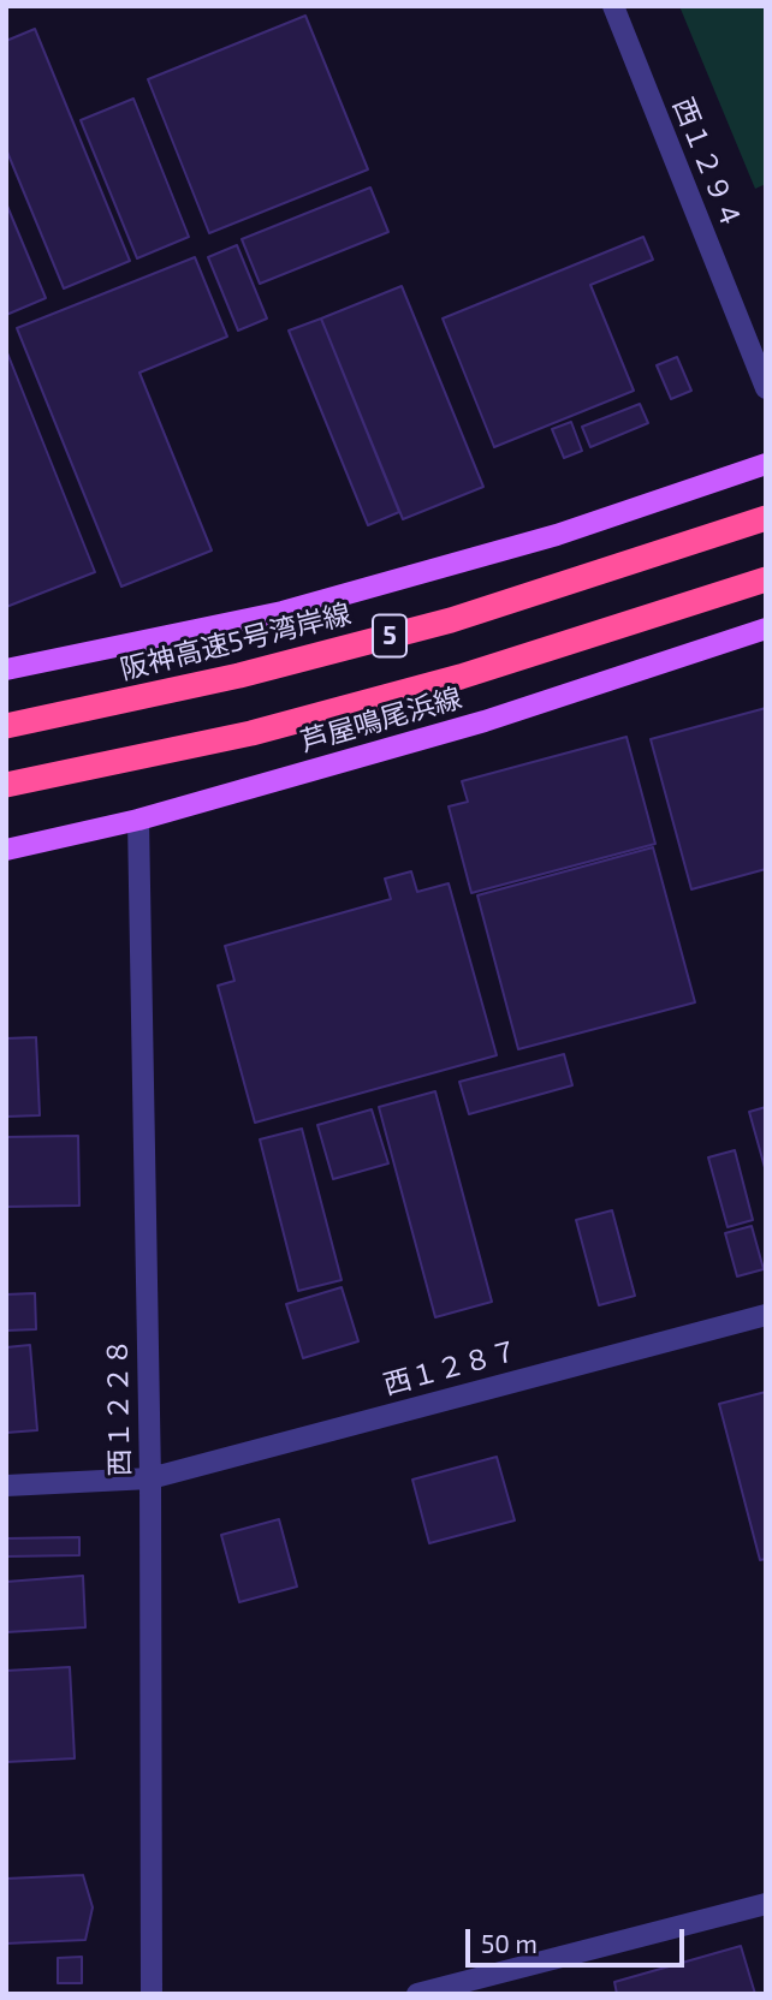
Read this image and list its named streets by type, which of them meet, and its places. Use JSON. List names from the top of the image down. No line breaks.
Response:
{"streets":{"highway":["5","阪神高速5号湾岸線"],"main road":["芦屋鳴尾浜線"],"street":["西１２９４","西１２８７","西１２２８"]},"crossings":[["芦屋鳴尾浜線","西１２２８"],["西１２８７","西１２２８"]],"scale_bar":"50 m"}
